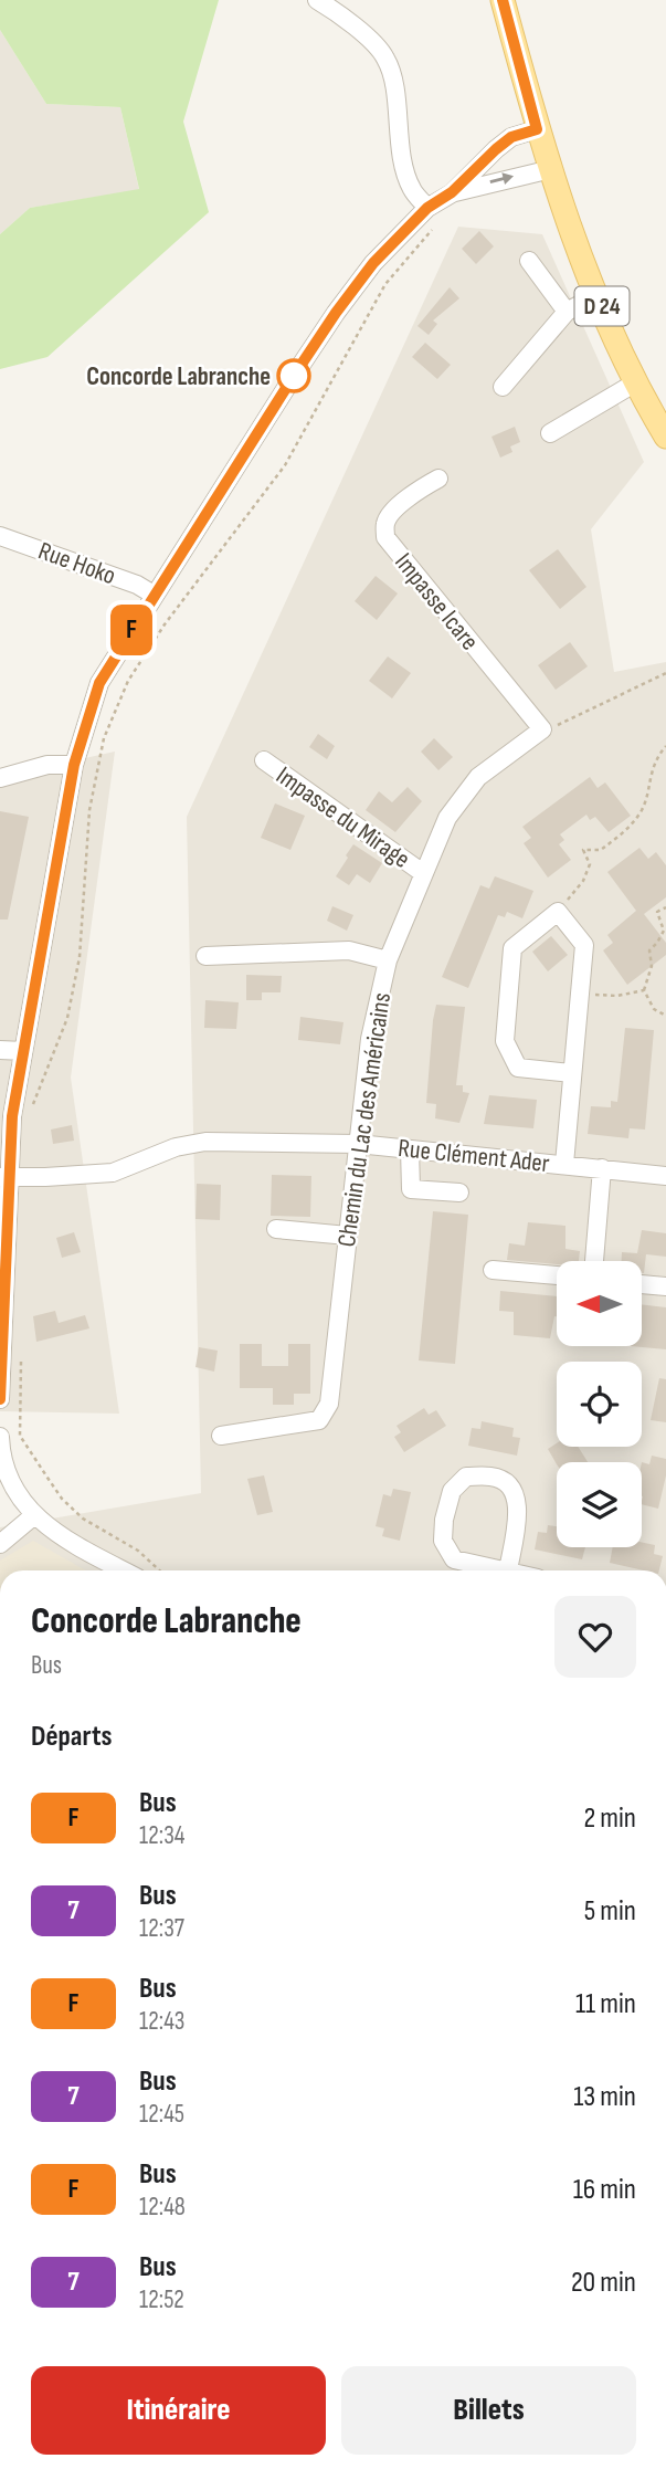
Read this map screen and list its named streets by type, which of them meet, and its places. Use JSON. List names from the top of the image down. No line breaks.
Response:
{"streets":{"main road":["D 24"],"street":["Rue Hoko","Impasse Icare","Impasse du Mirage","Chemin du Lac des Américains","Rue Clément Ader"]},"crossings":[["Impasse Icare","Chemin du Lac des Américains"],["Impasse du Mirage","Chemin du Lac des Américains"],["Chemin du Lac des Américains","Rue Clément Ader"]],"places":["Concorde Labranche"],"lines":["bus line F"],"north":"left","page":{"on_map":"F","heading":[["Concorde Labranche","Bus"],"Départs"],"list":[{"mark":"F","name":"Bus","note":"12:34","value":"2 min"},{"mark":"7","name":"Bus","note":"12:37","value":"5 min"},{"mark":"F","name":"Bus","note":"12:43","value":"11 min"},{"mark":"7","name":"Bus","note":"12:45","value":"13 min"},{"mark":"F","name":"Bus","note":"12:48","value":"16 min"},{"mark":"7","name":"Bus","note":"12:52","value":"20 min"}],"buttons":["Itinéraire","Billets"]}}
